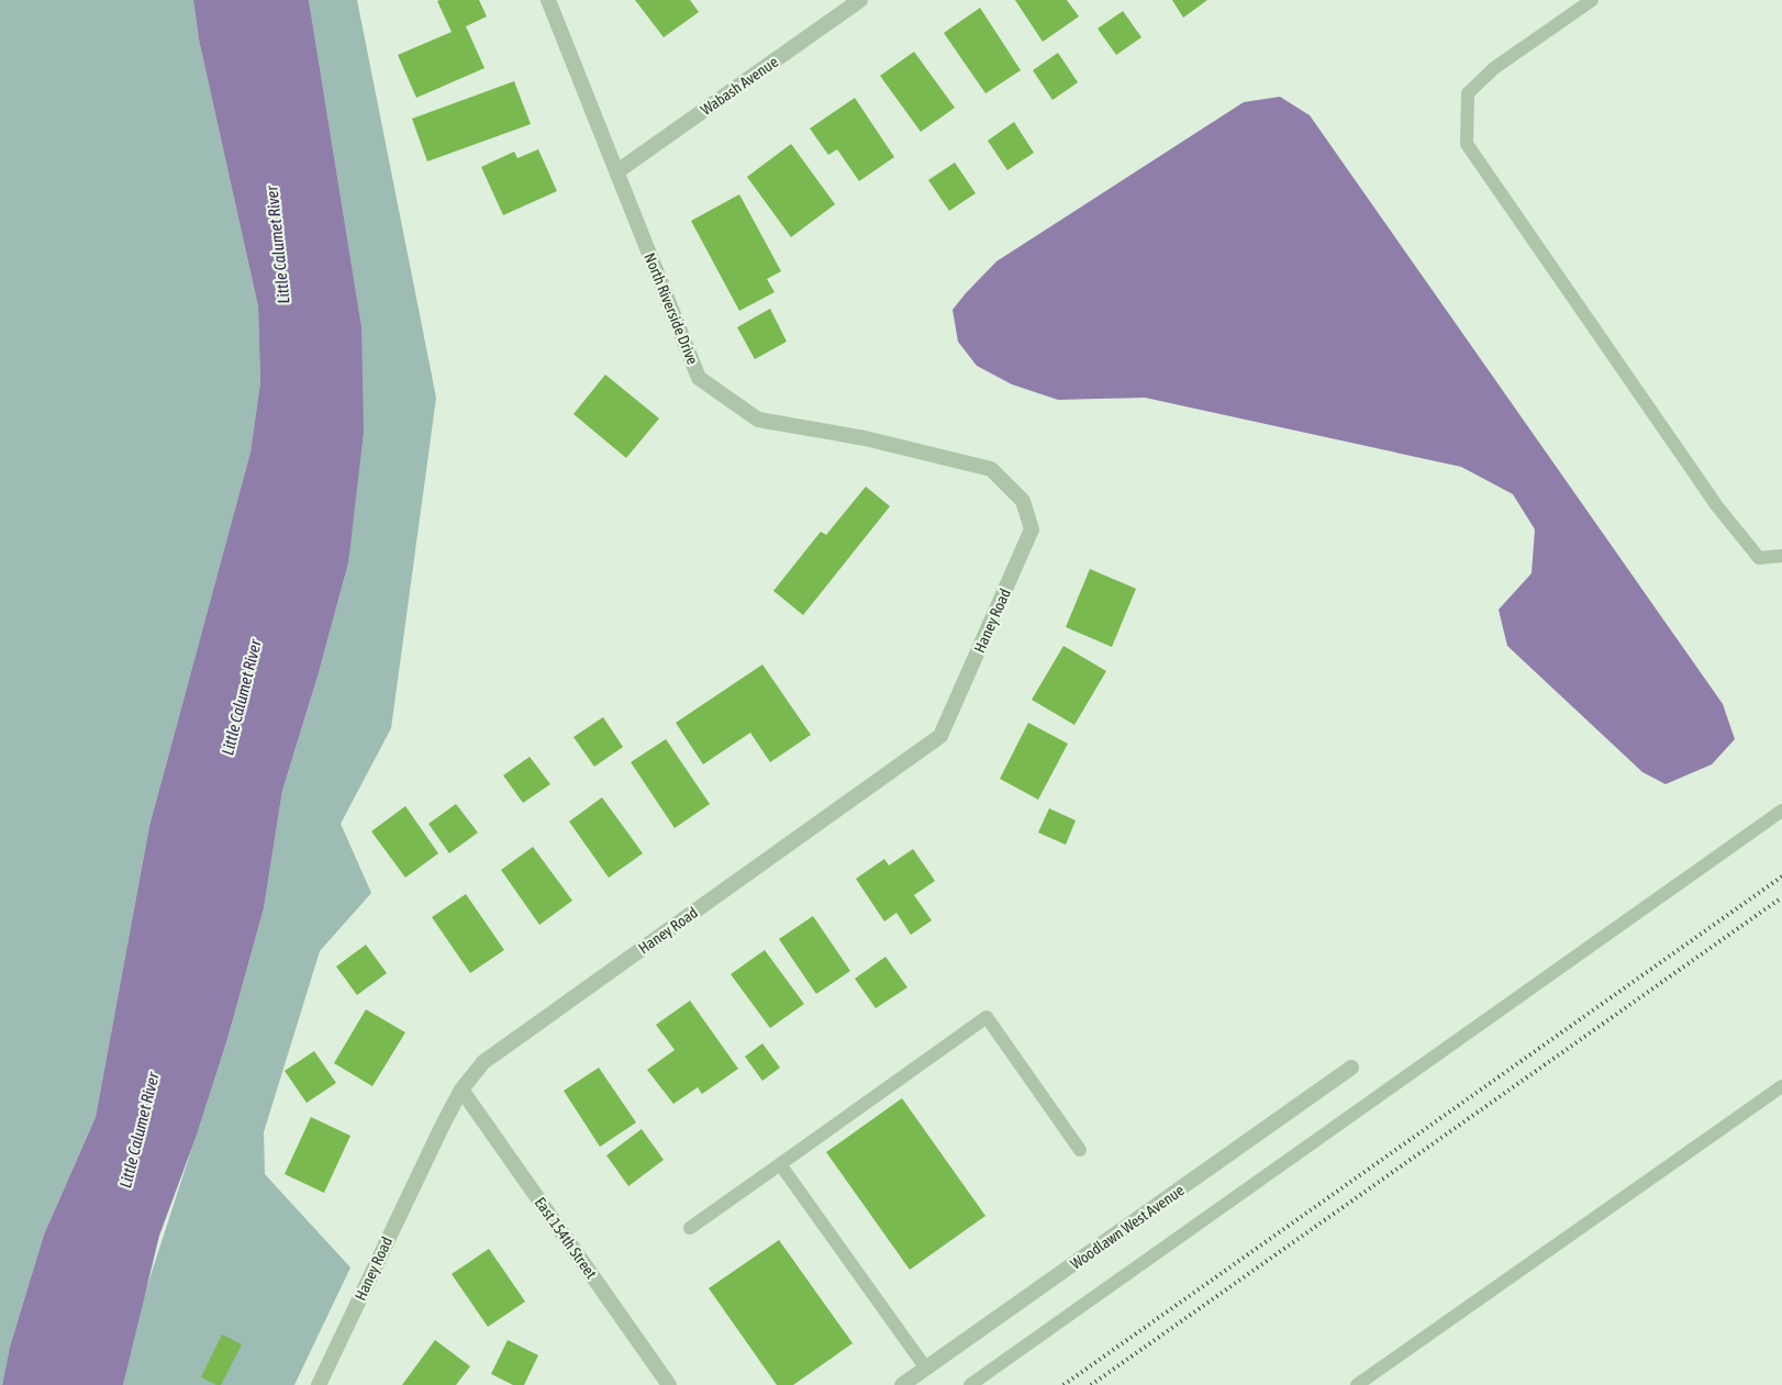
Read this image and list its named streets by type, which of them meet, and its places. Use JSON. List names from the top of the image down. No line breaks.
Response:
{"streets":{"street":["Wabash Avenue","North Riverside Drive","Haney Road","Woodlawn West Avenue","East 154th Street"]},"crossings":[["Wabash Avenue","North Riverside Drive"],["North Riverside Drive","Haney Road"],["Haney Road","East 154th Street"]],"water":["Little Calumet River"]}
